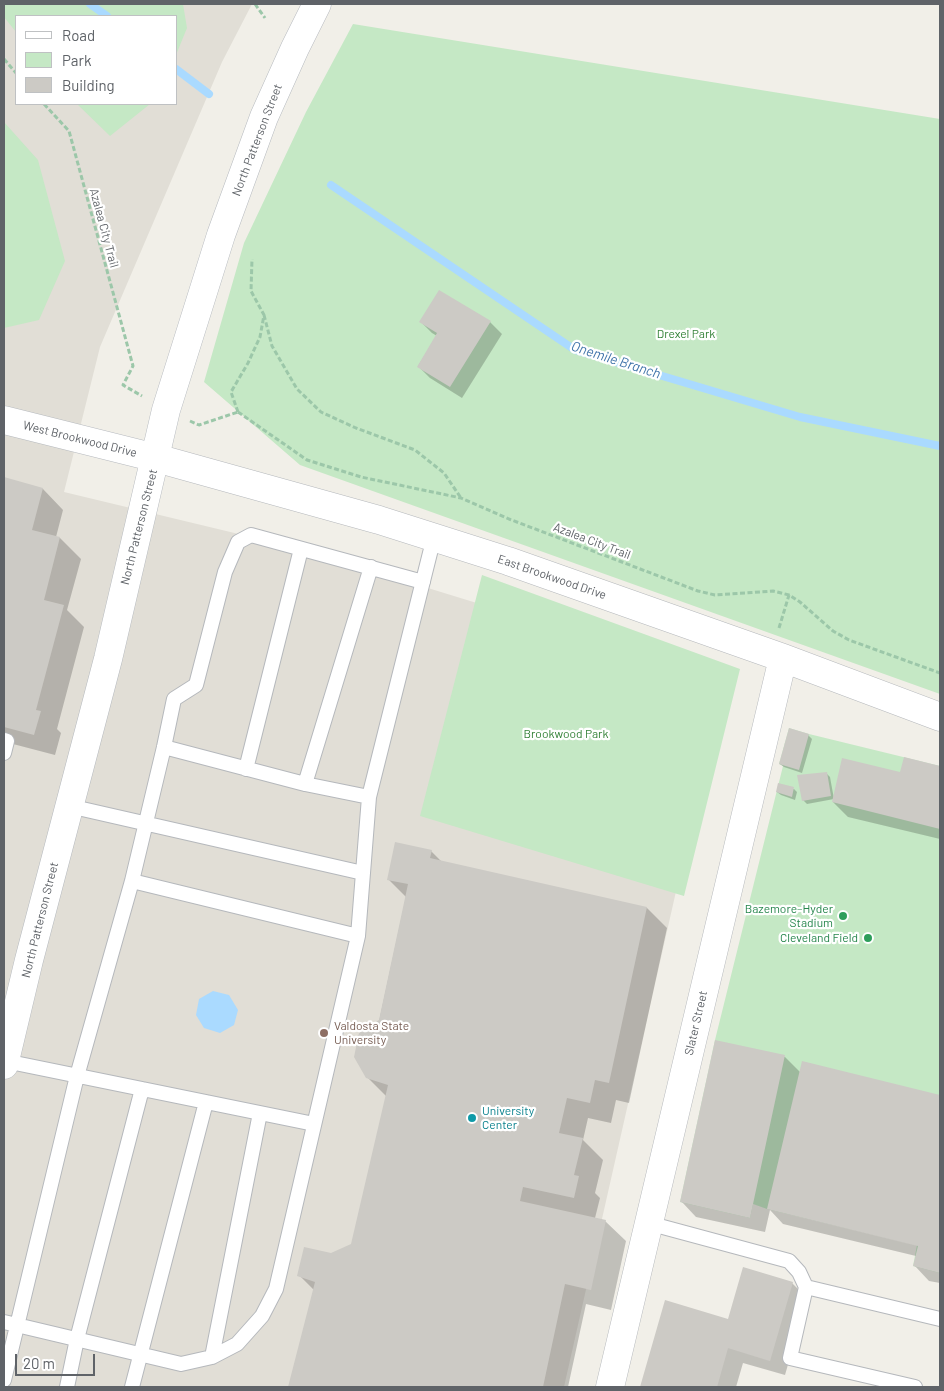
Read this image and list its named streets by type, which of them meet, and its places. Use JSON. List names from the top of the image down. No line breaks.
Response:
{"streets":{"street":["North Patterson Street","West Brookwood Drive","East Brookwood Drive","Slater Street"],"path":["Azalea City Trail"]},"crossings":[["North Patterson Street","West Brookwood Drive"],["North Patterson Street","East Brookwood Drive"],["West Brookwood Drive","East Brookwood Drive"],["East Brookwood Drive","Slater Street"]],"water":["Onemile Branch"],"parks":["Drexel Park","Brookwood Park"],"places":["Bazemore–Hyder Stadium","Cleveland Field","Valdosta State University","University Center"],"legend":["Road","Park","Building"],"scale_bar":"20 m"}
